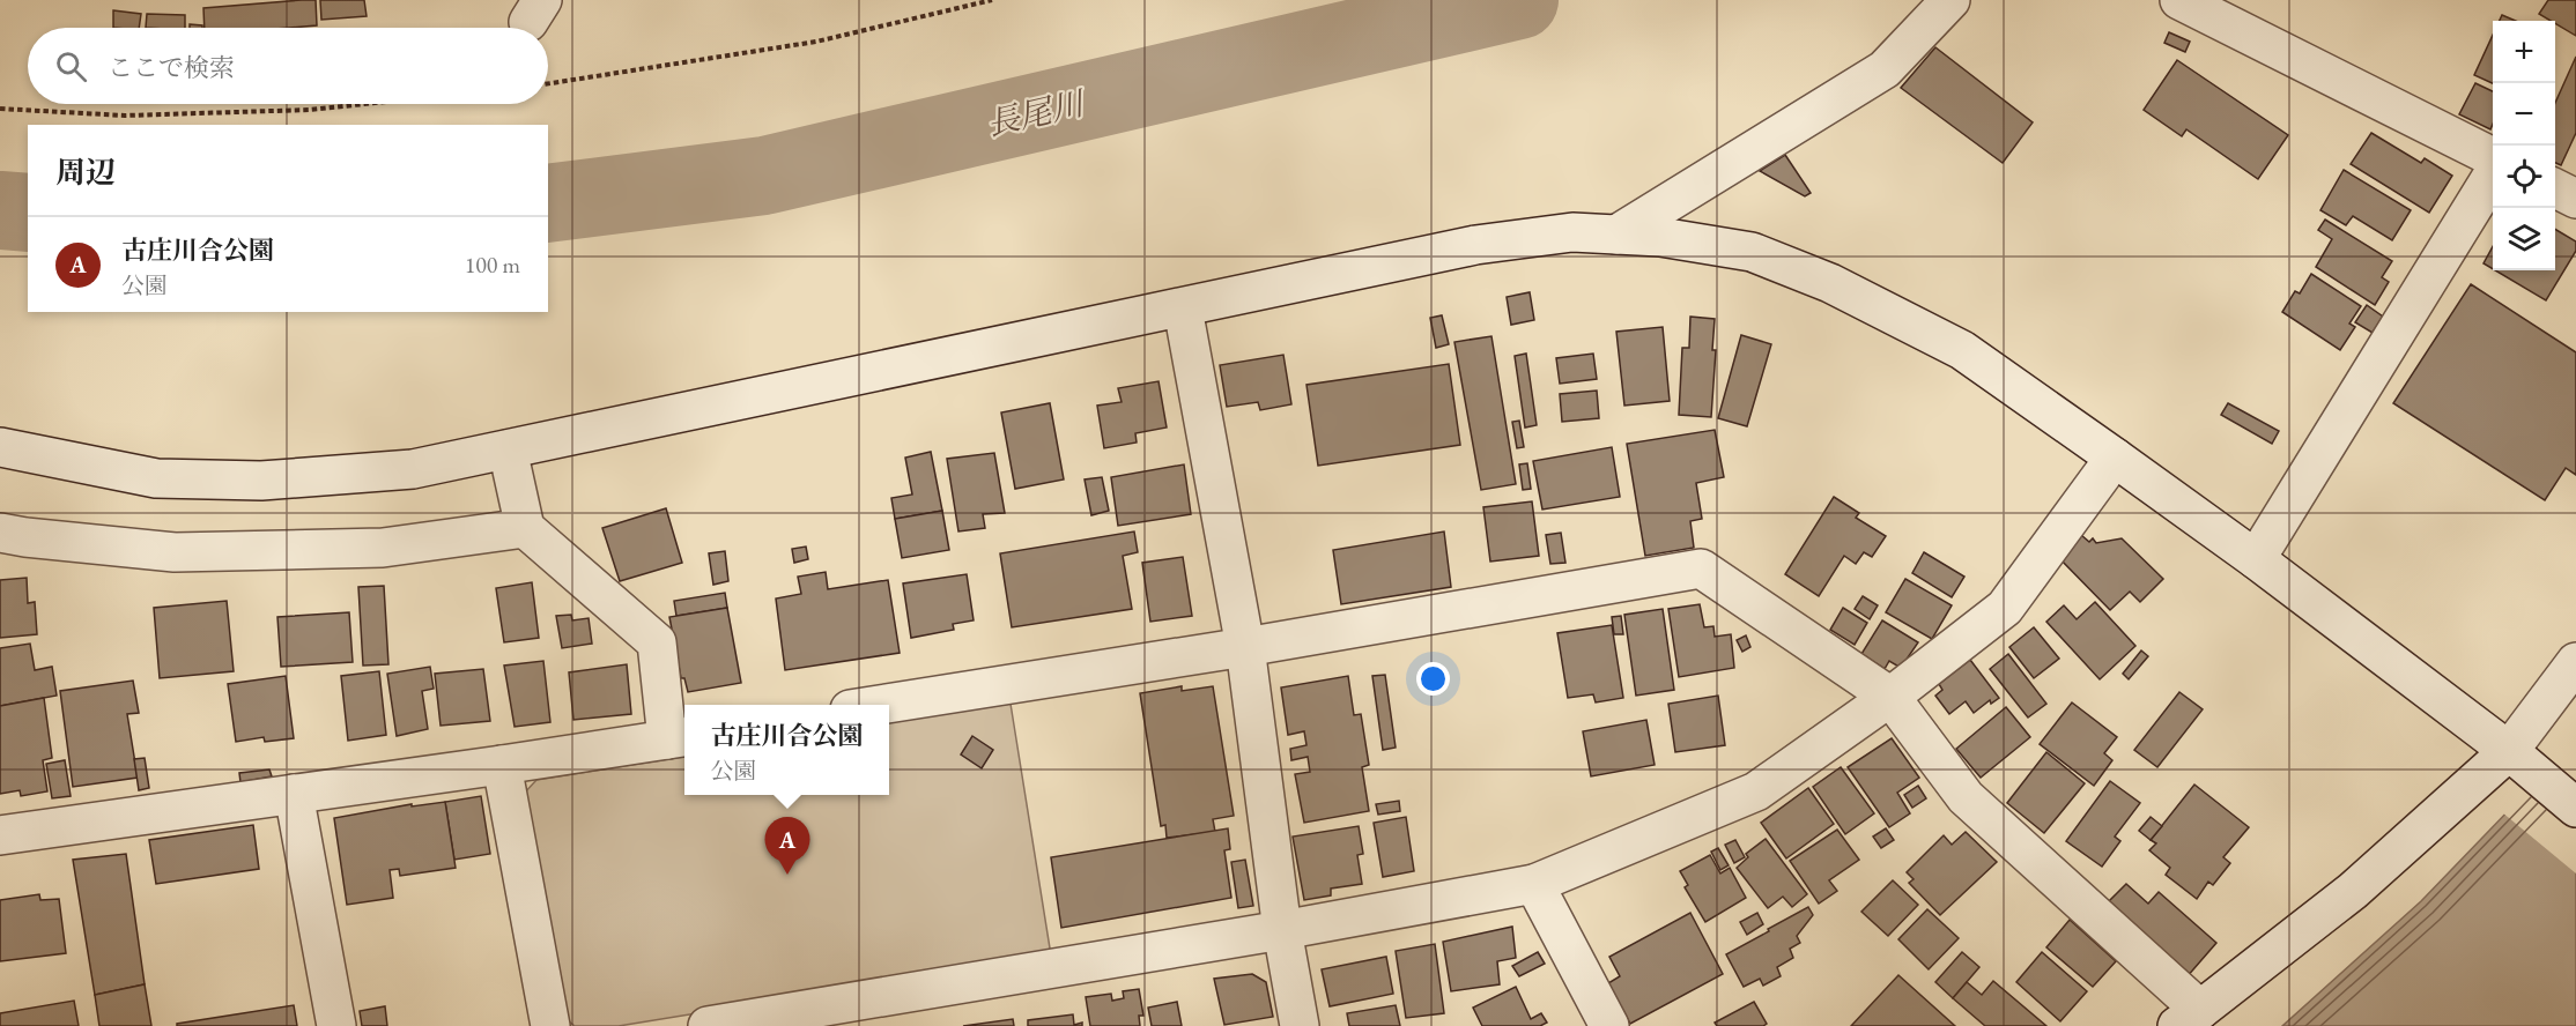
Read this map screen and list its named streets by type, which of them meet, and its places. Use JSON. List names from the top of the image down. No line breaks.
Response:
{"water":["長尾川"],"page":{"map_buttons":["+","−"],"search":"ここで検索","heading":"周辺","list":[{"mark":"A","name":"古庄川合公園","note":"公園","value":"100 m"}],"popup":["古庄川合公園","公園"],"pins":"A"}}
